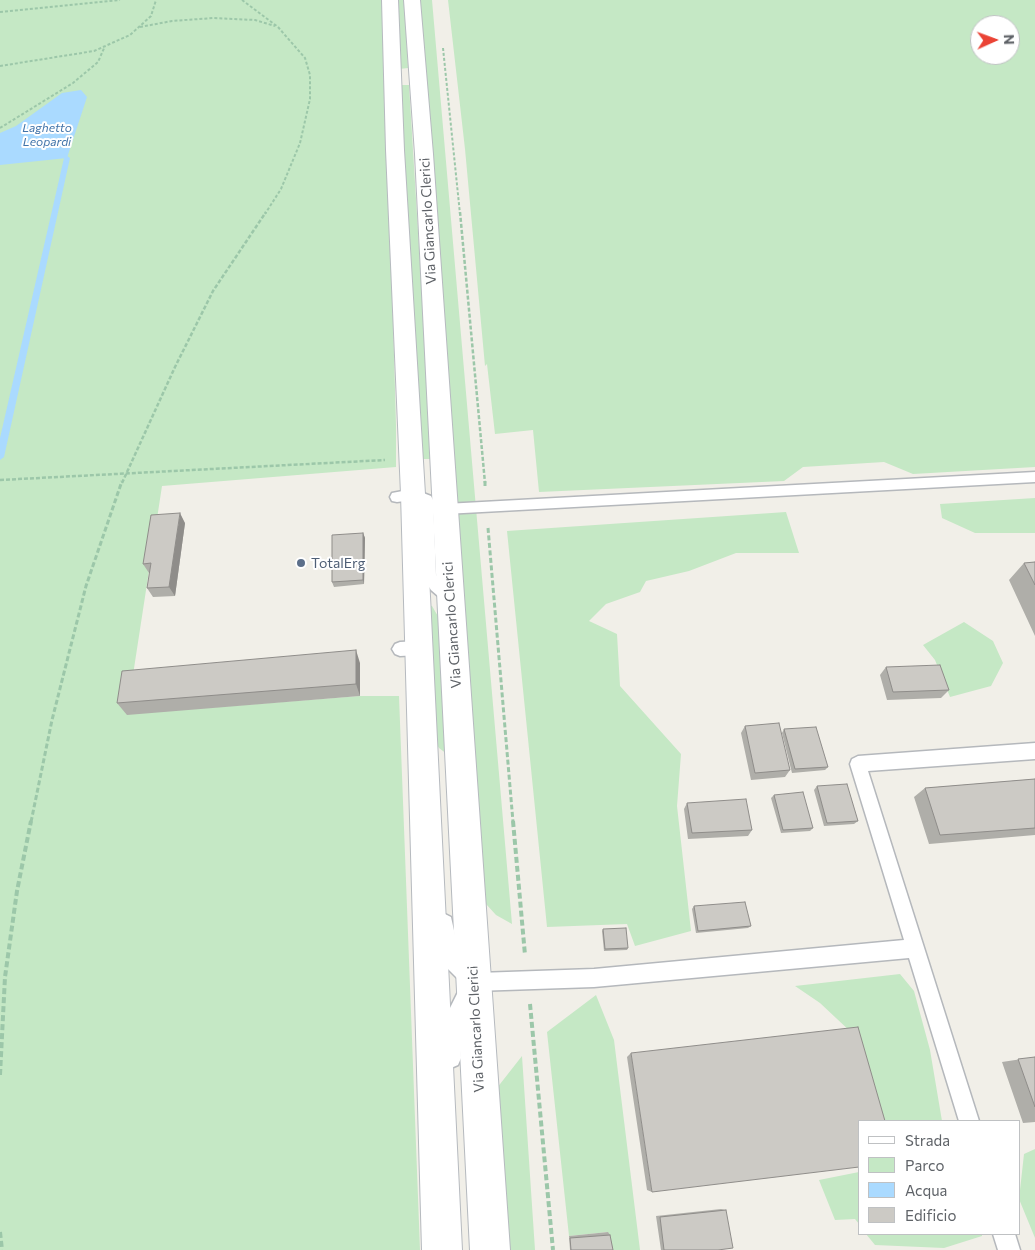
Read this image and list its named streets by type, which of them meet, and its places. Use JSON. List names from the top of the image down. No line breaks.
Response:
{"streets":{"street":["Via Giancarlo Clerici"]},"water":["Laghetto Leopardi"],"places":["TotalErg"],"legend":["Strada","Parco","Acqua","Edificio"],"north":"right"}
